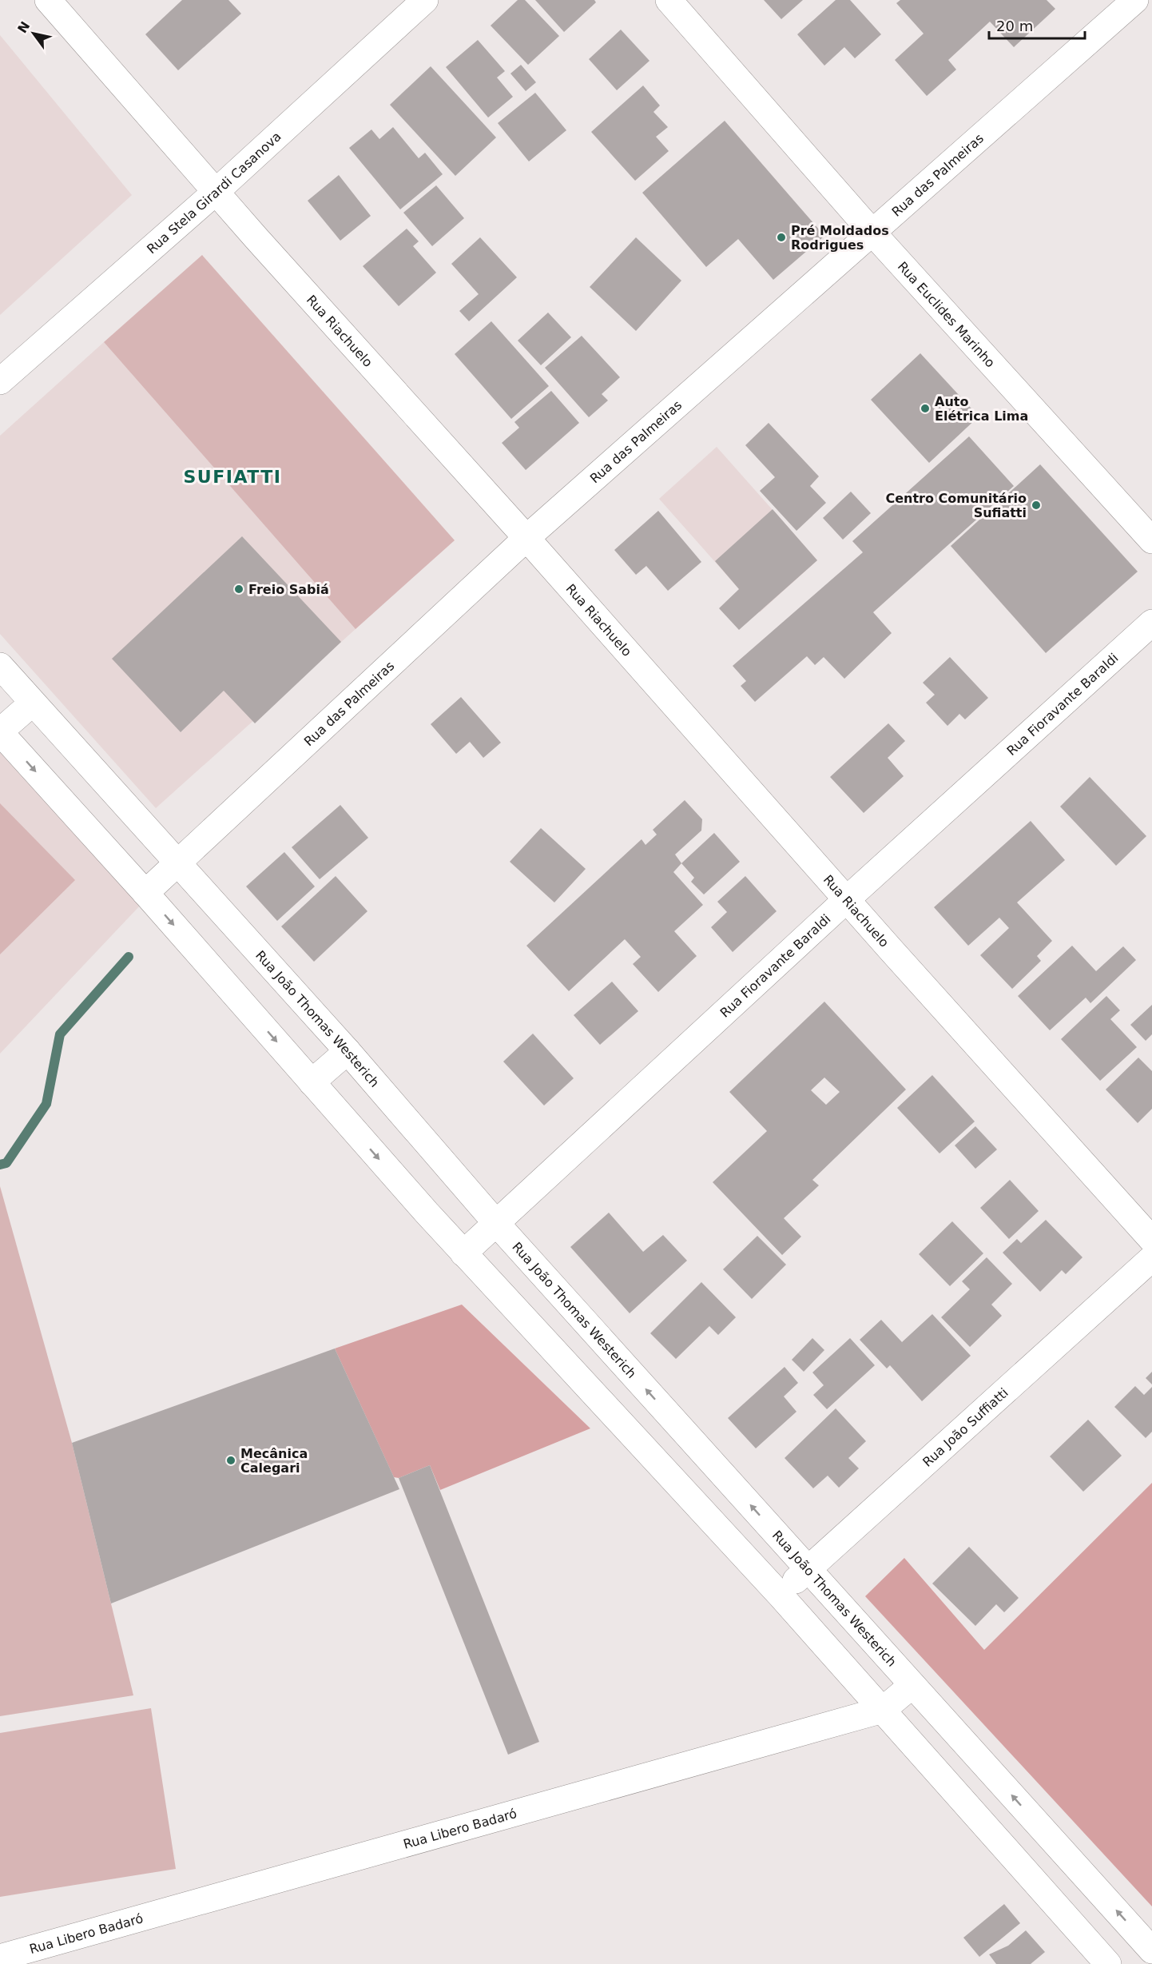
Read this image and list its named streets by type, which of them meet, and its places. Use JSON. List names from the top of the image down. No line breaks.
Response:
{"streets":{"street":["Rua das Palmeiras","Rua Stela Girardi Casanova","Rua Euclides Marinho","Rua Riachuelo","Rua Fioravante Baraldi","Rua João Thomas Westerich","Rua João Suffiatti","Rua Libero Badaró"]},"crossings":[["Rua das Palmeiras","Rua Euclides Marinho"],["Rua das Palmeiras","Rua Riachuelo"],["Rua das Palmeiras","Rua João Thomas Westerich"],["Rua Stela Girardi Casanova","Rua Riachuelo"],["Rua Riachuelo","Rua Fioravante Baraldi"],["Rua Fioravante Baraldi","Rua João Thomas Westerich"],["Rua João Thomas Westerich","Rua João Suffiatti"],["Rua João Thomas Westerich","Rua Libero Badaró"]],"districts":["SUFIATTI"],"places":["Pré Moldados Rodrigues","Auto Elétrica Lima","Centro Comunitário Sufiatti","Freio Sabiá","Mecânica Calegari"],"scale_bar":"20 m","north":"top left"}
